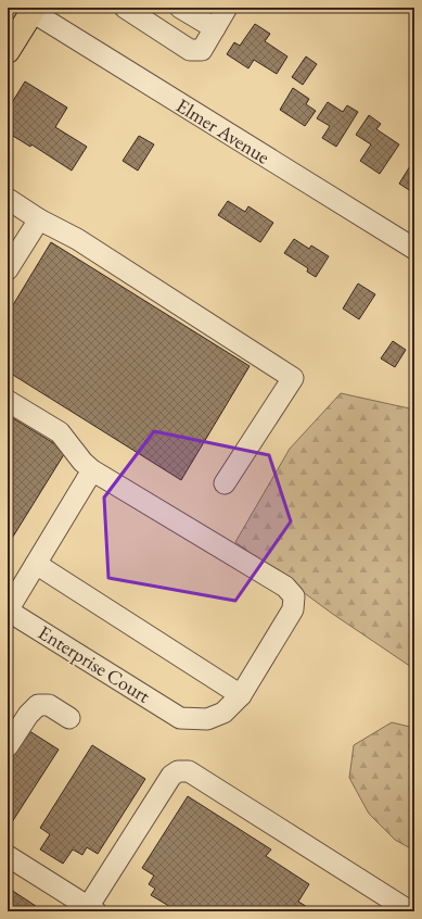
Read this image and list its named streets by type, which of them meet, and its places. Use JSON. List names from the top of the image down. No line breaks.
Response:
{"streets":{"street":["Elmer Avenue","Enterprise Court"]}}
